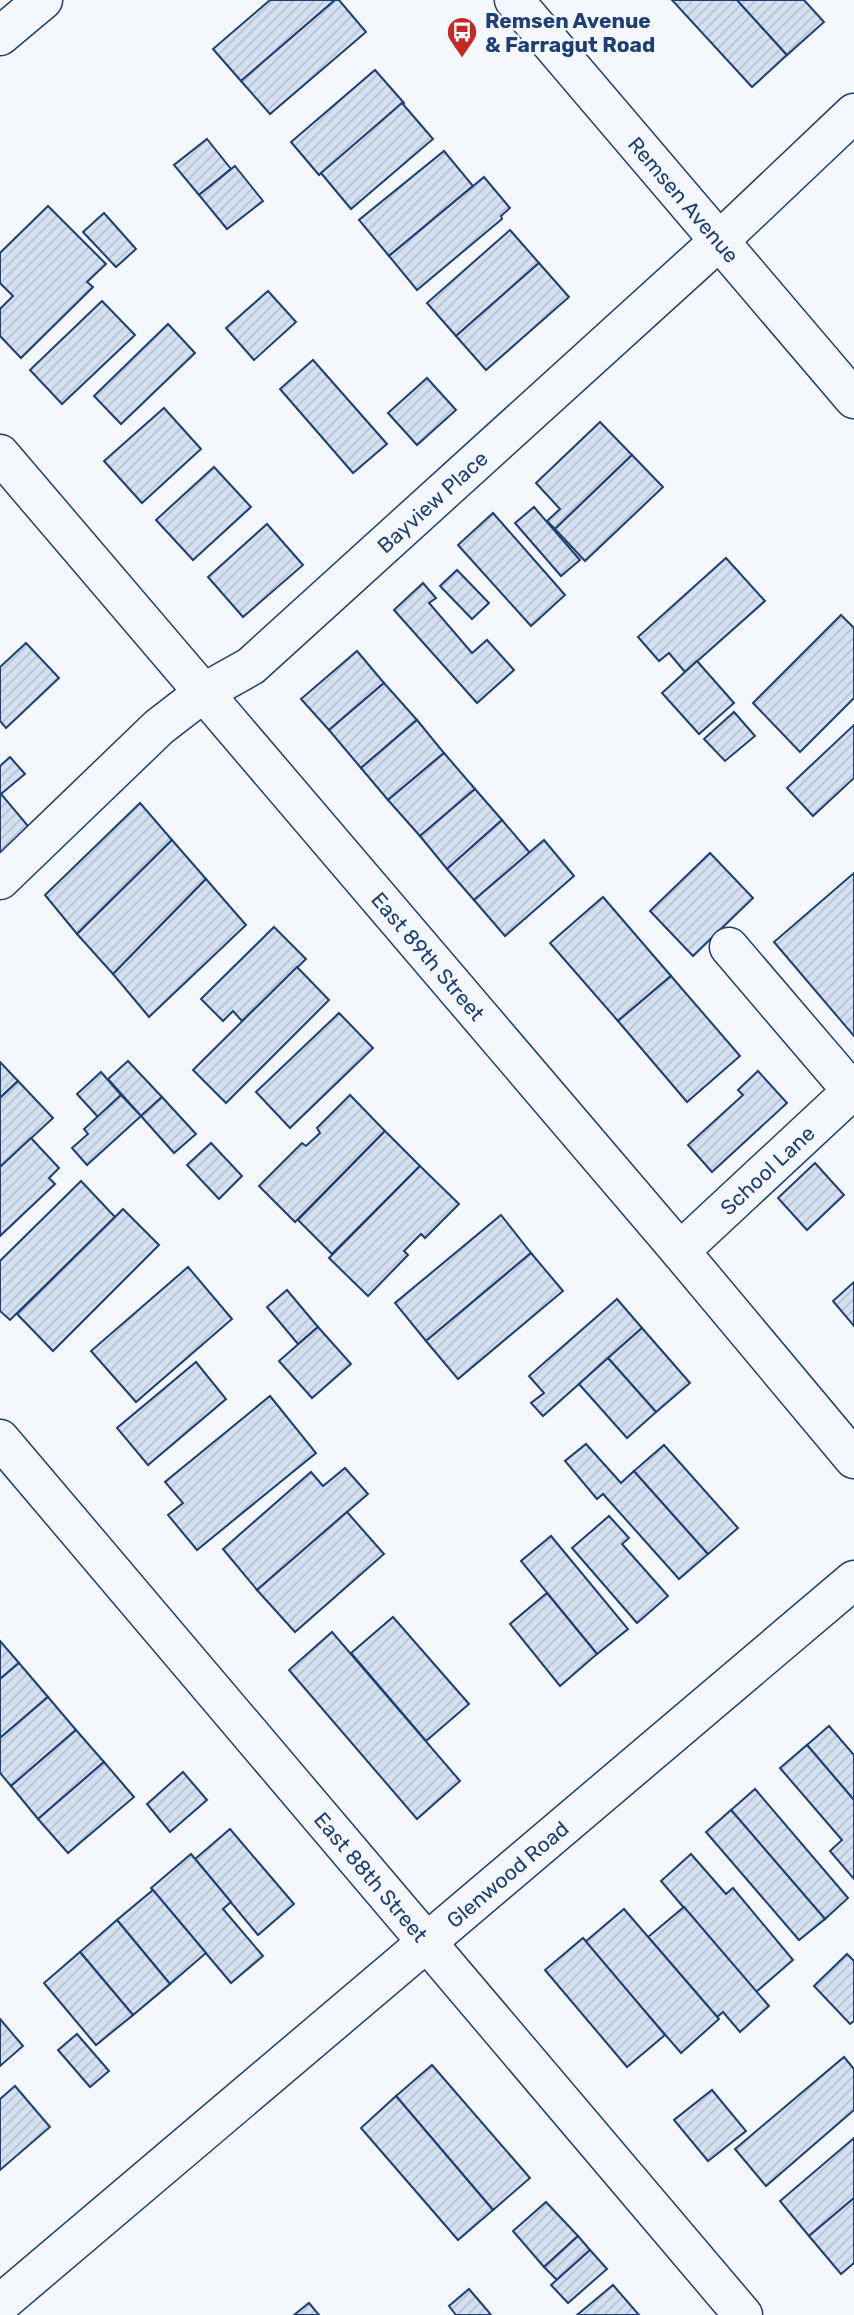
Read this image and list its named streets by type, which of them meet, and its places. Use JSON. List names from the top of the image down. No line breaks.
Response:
{"streets":{"street":["Remsen Avenue","Bayview Place","East 89th Street","School Lane","Glenwood Road","East 88th Street"]},"crossings":[["Remsen Avenue","Bayview Place"],["Bayview Place","East 89th Street"],["East 89th Street","School Lane"],["Glenwood Road","East 88th Street"]],"places":{"bus stop":["Remsen Avenue & Farragut Road"]}}
